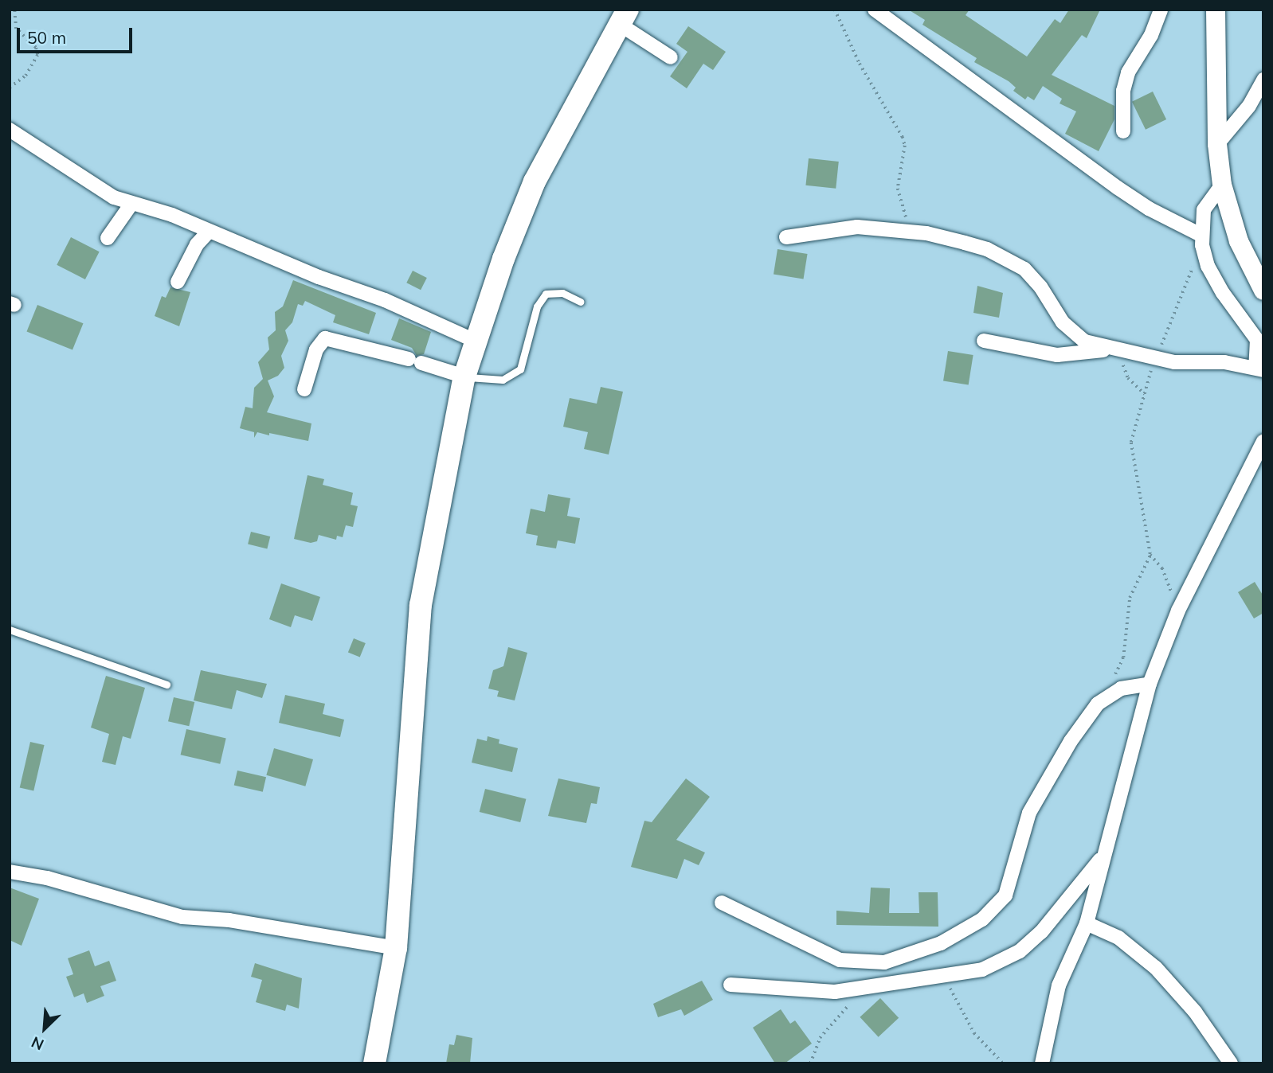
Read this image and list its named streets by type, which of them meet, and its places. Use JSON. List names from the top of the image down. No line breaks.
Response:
{"scale_bar":"50 m","north":"bottom left"}
